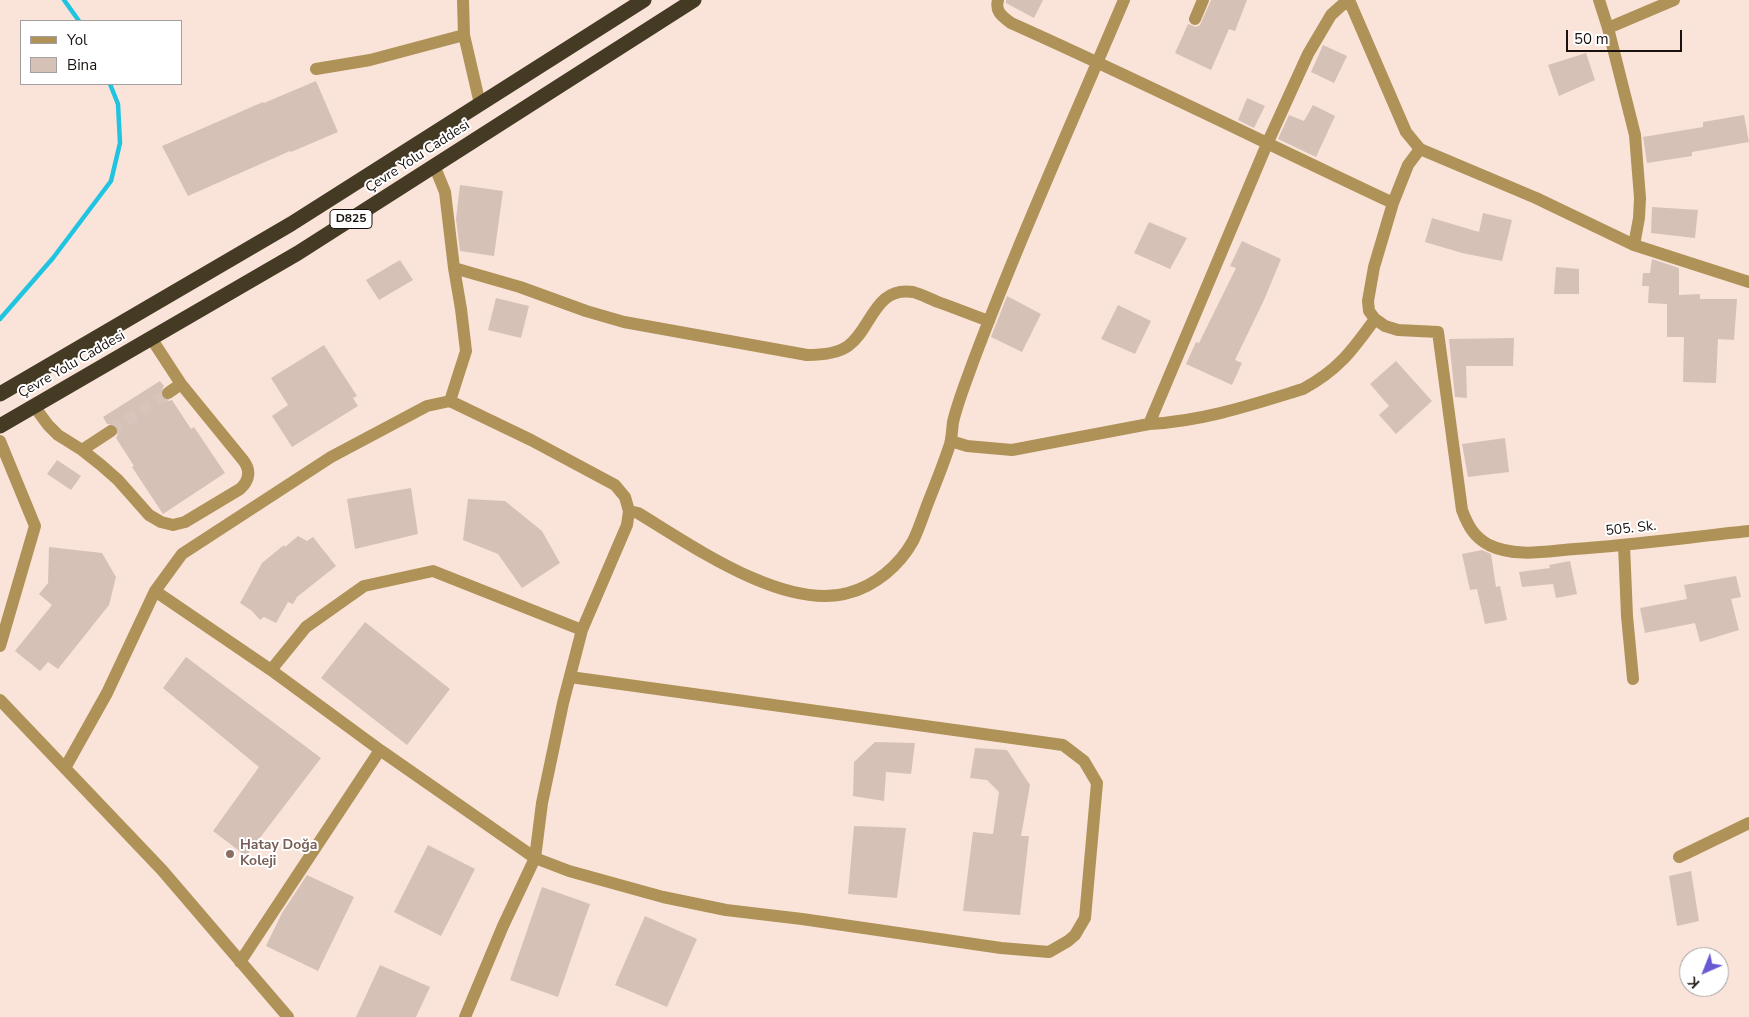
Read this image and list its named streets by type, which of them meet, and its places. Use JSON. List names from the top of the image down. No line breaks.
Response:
{"streets":{"highway":["Çevre Yolu Caddesi","D825"],"street":["505. Sk."]},"places":["Hatay Doğa Koleji"],"legend":["Yol","Bina"],"scale_bar":"50 m","north":"bottom left"}
